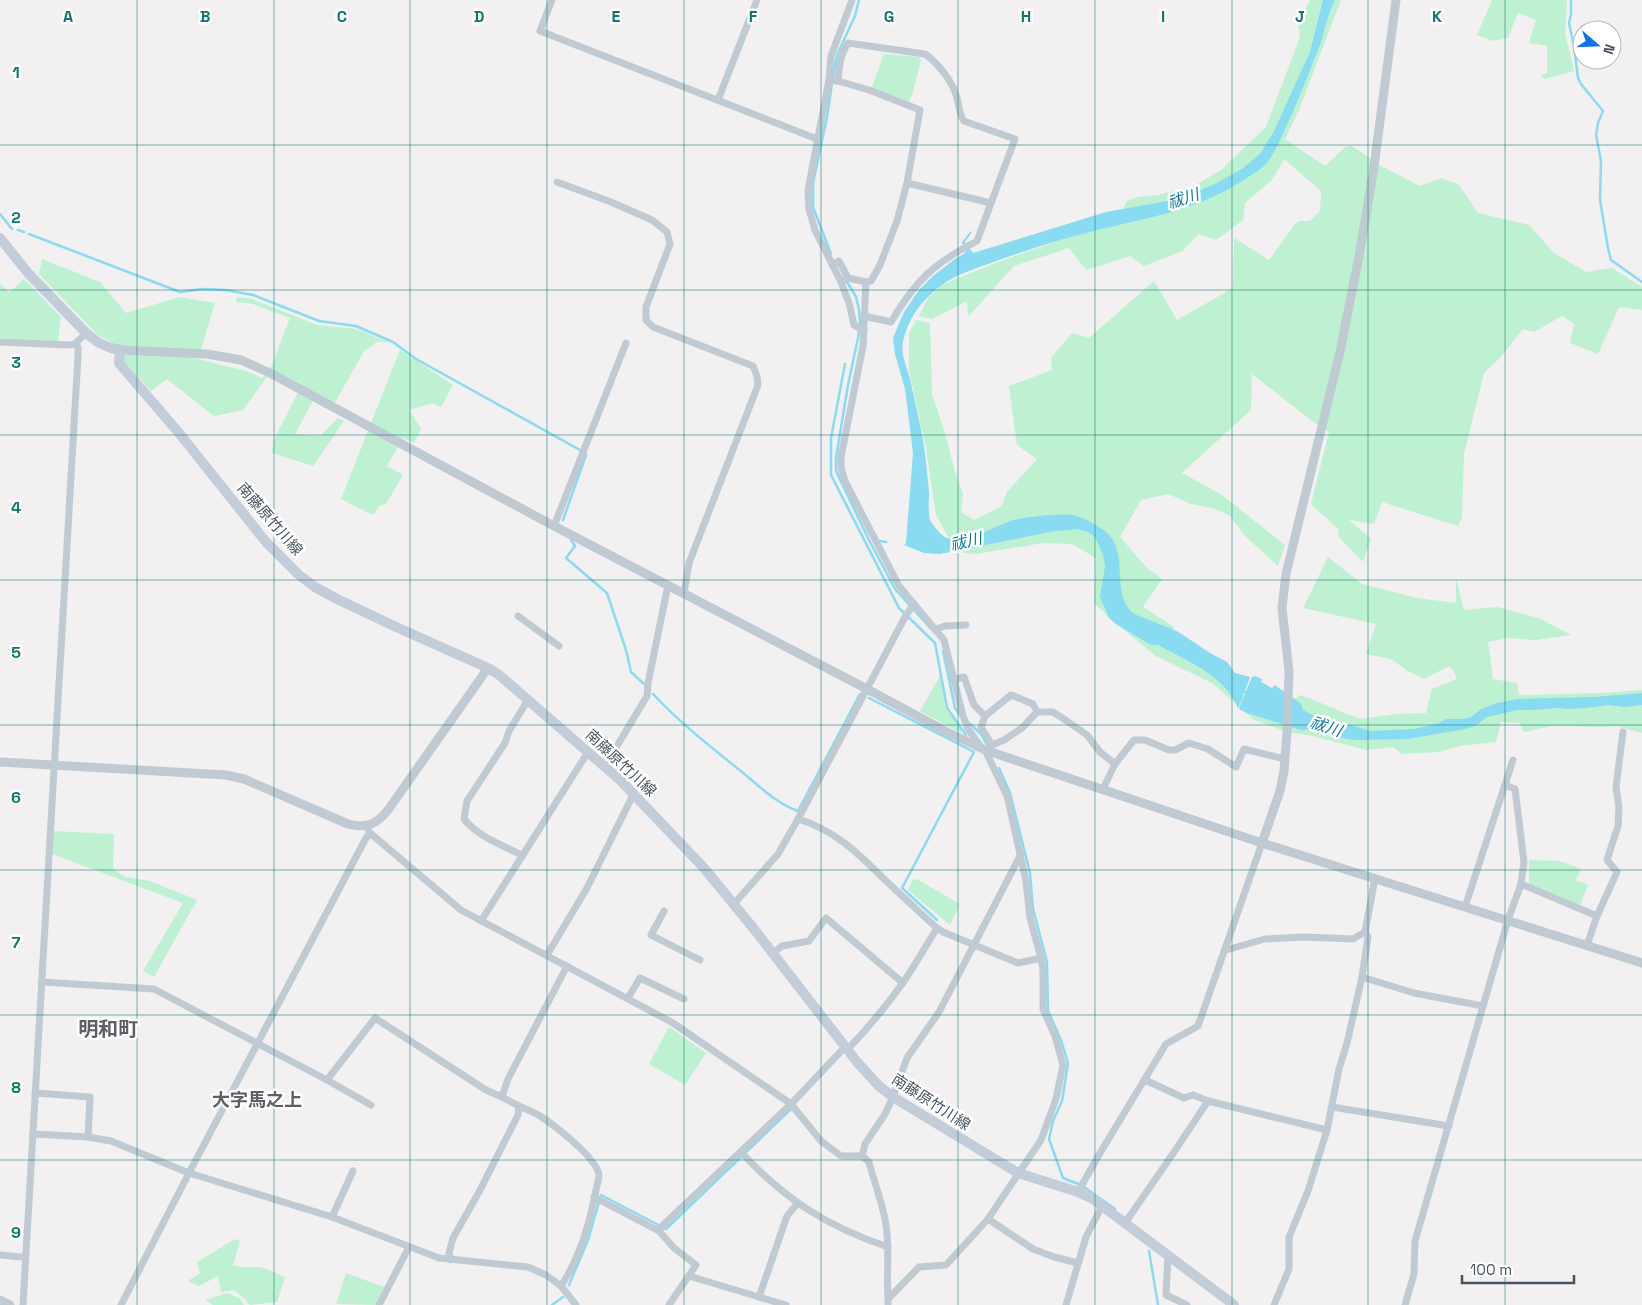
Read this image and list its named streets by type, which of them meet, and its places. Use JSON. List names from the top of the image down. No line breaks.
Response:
{"streets":{"main road":["南藤原竹川線"]},"districts":["明和町","大字馬之上"],"water":["祓川"],"scale_bar":"100 m","north":"right","grid":{"columns":["A","B","C","D","E","F","G","H","I","J","K"],"rows":["1","2","3","4","5","6","7","8","9"]}}
